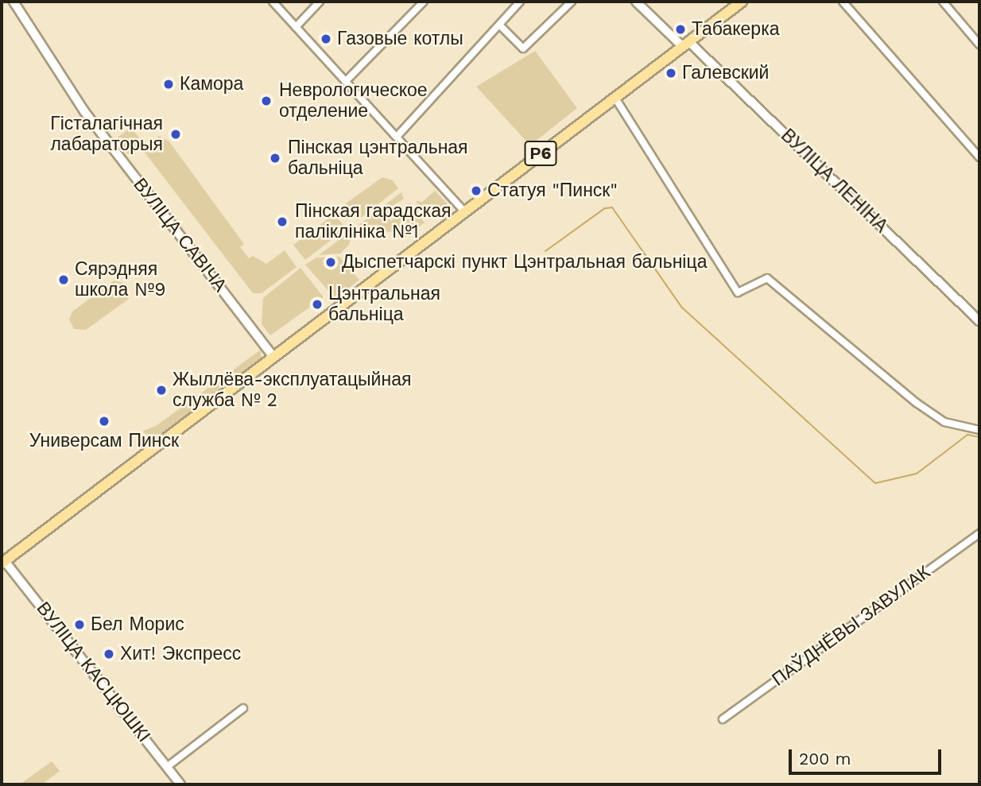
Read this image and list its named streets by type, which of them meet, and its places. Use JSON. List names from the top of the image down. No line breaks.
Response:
{"streets":{"main road":["Р6"],"street":["ВУЛІЦА ЛЕНІНА","ВУЛІЦА САВІЧА","ПАЎДНЁВЫ ЗАВУЛАК","ВУЛІЦА КАСЦЮШКІ"]},"crossings":[["Р6","ВУЛІЦА ЛЕНІНА"],["Р6","ВУЛІЦА САВІЧА"],["Р6","ВУЛІЦА КАСЦЮШКІ"]],"places":["Табакерка","Газовые котлы","Галевский","Камора","Неврологическое отделение","Гісталагічная лабараторыя","Пінская цэнтральная бальніца","Статуя \"Пинск\"","Пінская гарадская паліклініка №1","Дыспетчарскі пункт Цэнтральная бальніца","Сярэдняя школа №9","Цэнтральная бальніца","Жыллёва-эксплуатацыйная служба № 2","Универсам Пинск","Бел Морис","Хит! Экспресс"],"scale_bar":"200 m"}
